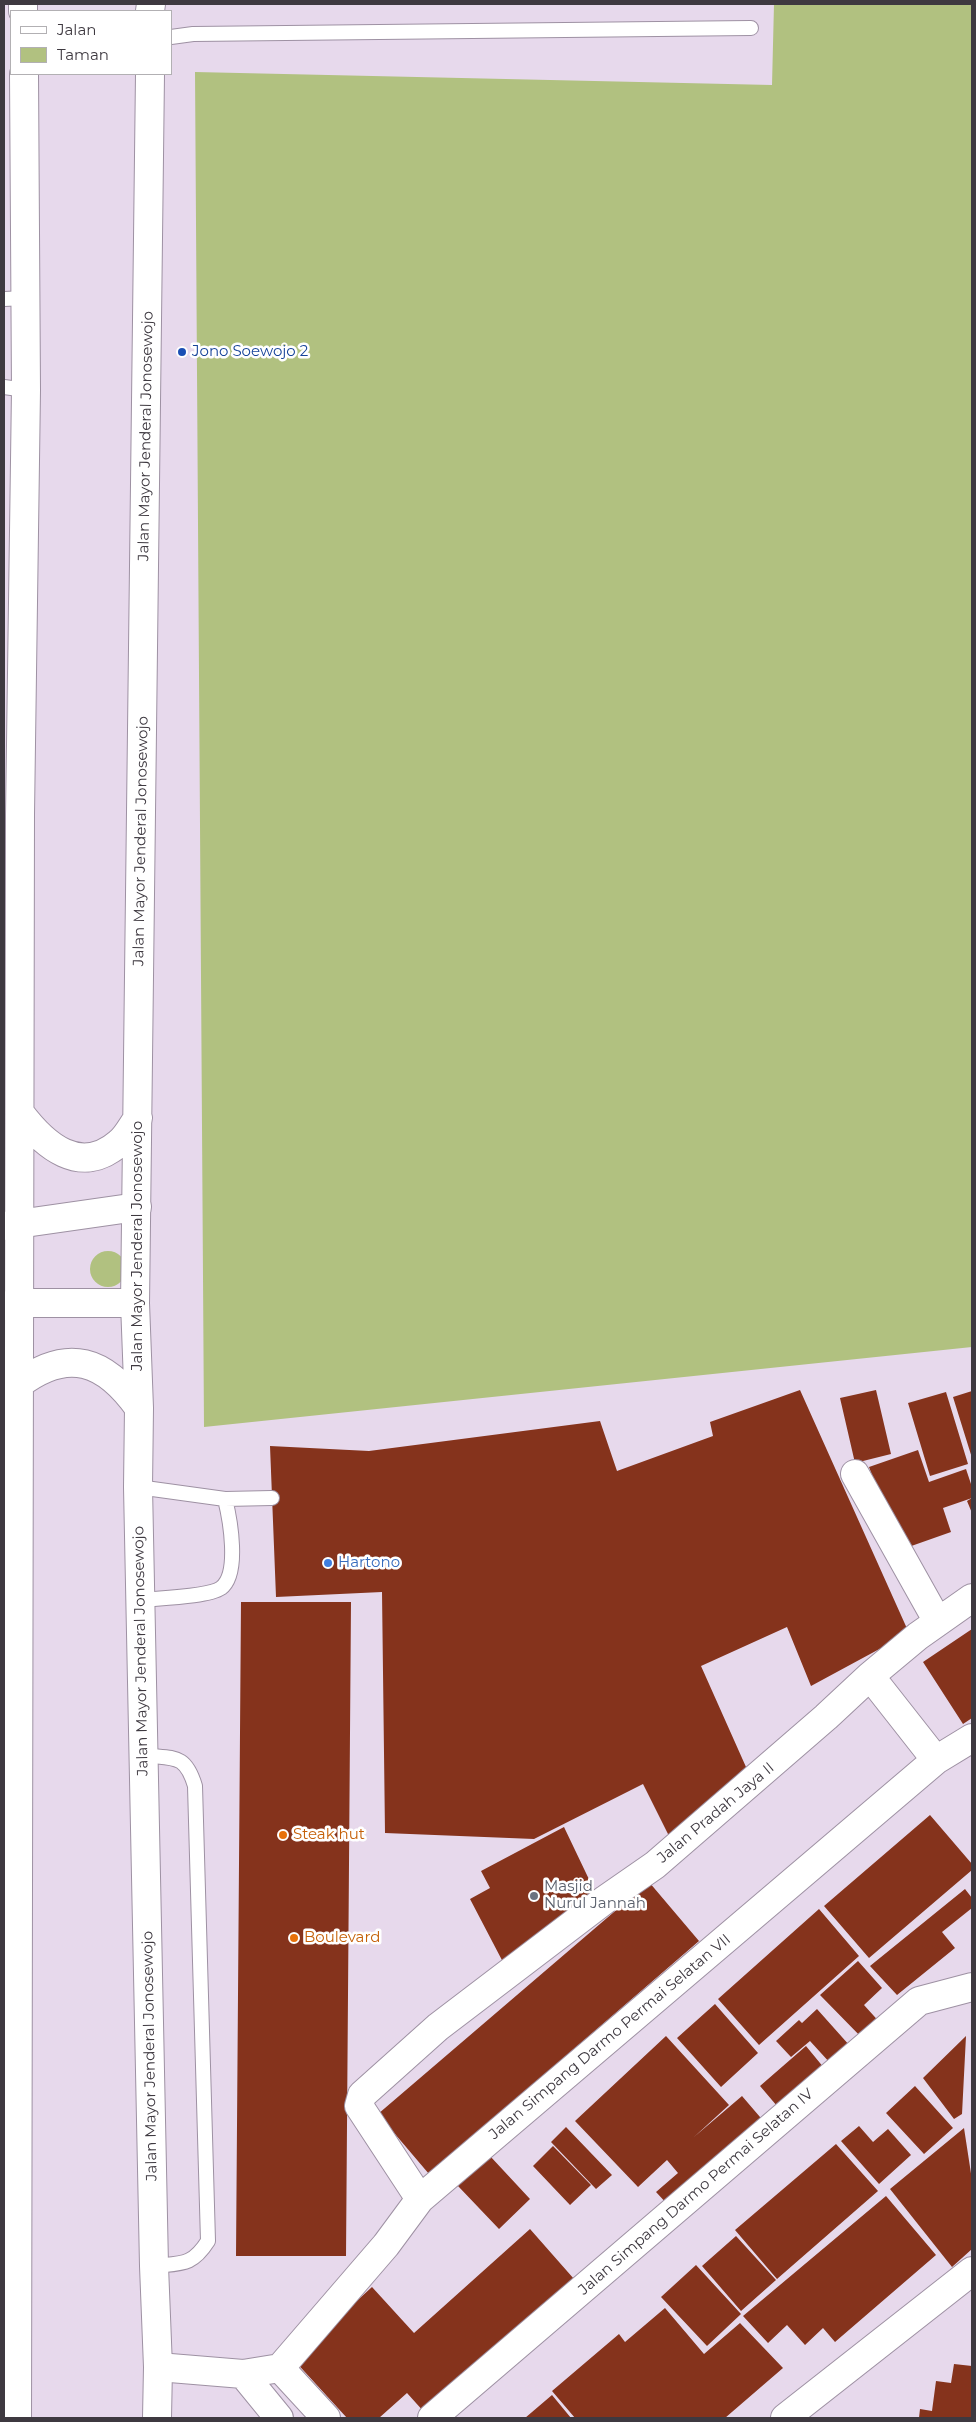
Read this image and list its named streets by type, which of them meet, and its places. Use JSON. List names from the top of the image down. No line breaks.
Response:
{"streets":{"main road":["Jalan Mayor Jenderal Jonosewojo","Jalan Pradah Jaya II","Jalan Simpang Darmo Permai Selatan VII","Jalan Simpang Darmo Permai Selatan IV"]},"crossings":[["Jalan Pradah Jaya II","Jalan Simpang Darmo Permai Selatan VII"]],"places":["Jono Soewojo 2","Hartono","Steak hut","Masjid Nurul Jannah","Boulevard"],"legend":["Jalan","Taman"]}
